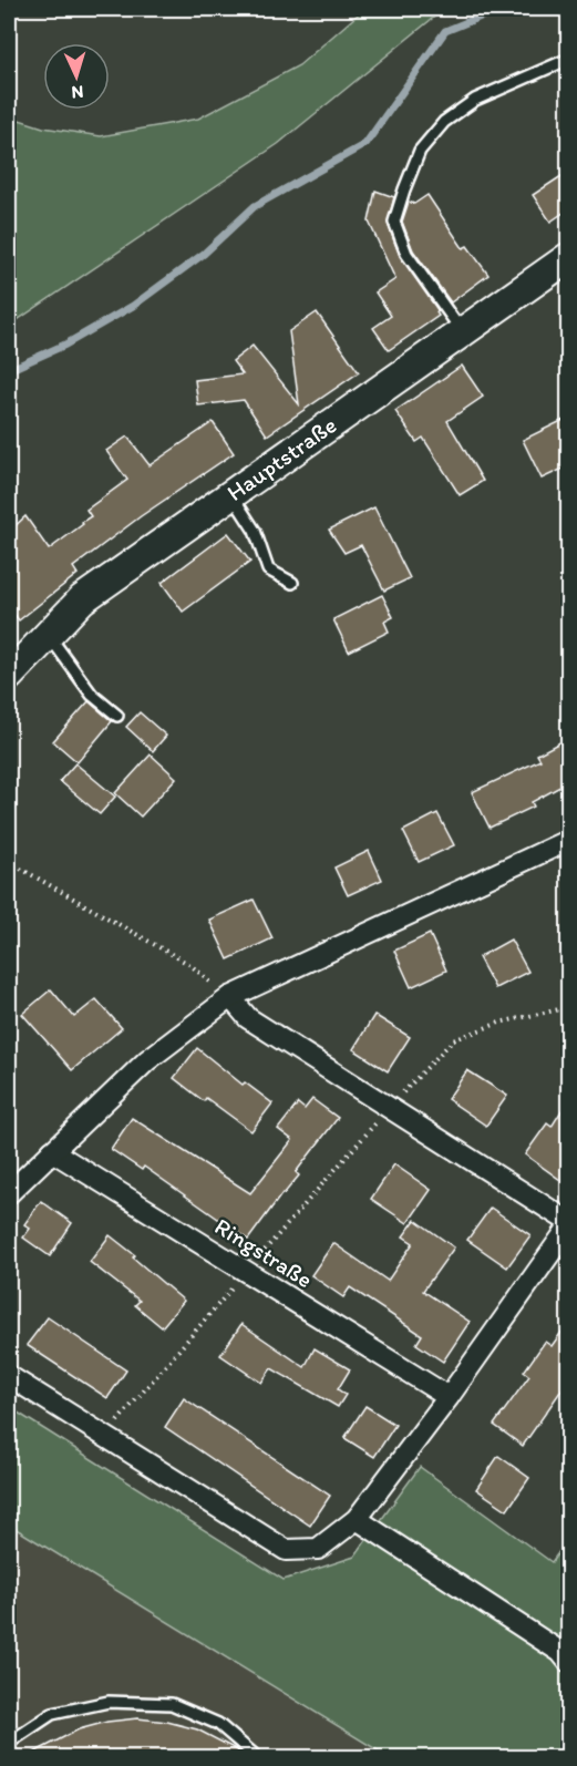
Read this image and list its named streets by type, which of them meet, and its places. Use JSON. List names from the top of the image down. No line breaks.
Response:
{"streets":{"main road":["Hauptstraße"],"street":["Ringstraße"]},"north":"bottom"}
